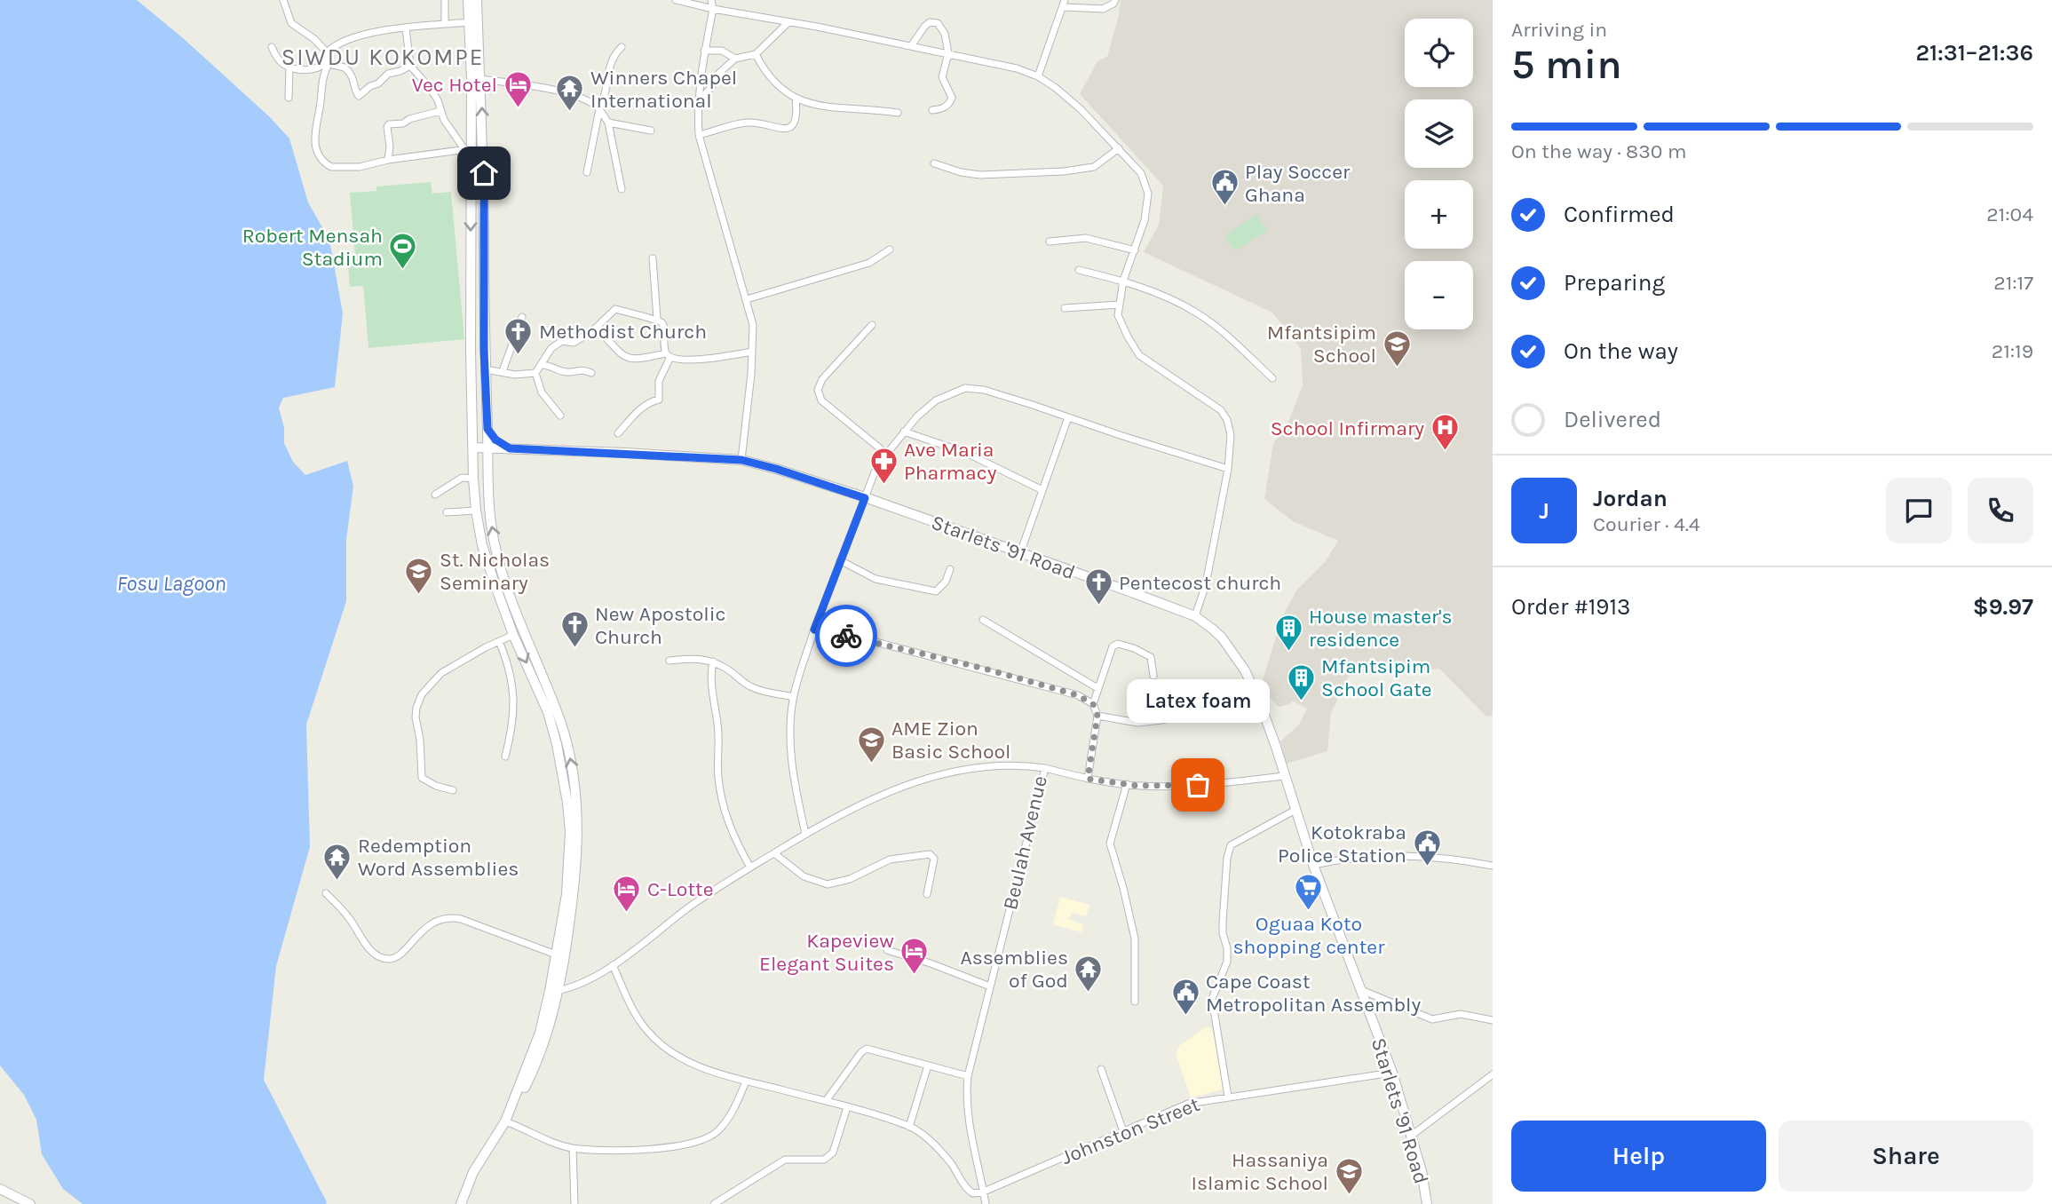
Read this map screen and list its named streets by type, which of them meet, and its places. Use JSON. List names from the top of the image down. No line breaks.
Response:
{"streets":{"street":["Starlets '91 Road","Beulah Avenue","Johnston Street"]},"crossings":[["Starlets '91 Road","Johnston Street"],["Beulah Avenue","Johnston Street"]],"districts":["SIWDU KOKOMPE"],"water":["Fosu Lagoon"],"places":{"hotel":["Vec Hotel","C-Lotte","Kapeview Elegant Suites"],"temple":["Winners Chapel International","Redemption Word Assemblies","Assemblies of God"],"public building":["Play Soccer Ghana","Kotokraba Police Station","Cape Coast Metropolitan Assembly"],"sports":["Robert Mensah Stadium"],"church":["Methodist Church","Pentecost church","New Apostolic Church"],"school or university":["Mfantsipim School","St. Nicholas Seminary","AME Zion Basic School","Hassaniya Islamic School"],"hospital":["School Infirmary"],"pharmacy":["Ave Maria Pharmacy"],"building":["House master's residence","Mfantsipim School Gate"],"other":["Latex foam"],"supermarket":["Oguaa Koto shopping center"]},"page":{"heading":["5 min","Arriving in","21:31–21:36"],"panel":["Jordan","Courier · 4.4","Order #1913","$9.97"],"map_buttons":["+","−"],"bar":"On the way · 830 m","list":[["Confirmed","21:04"],["Preparing","21:17"],["On the way","21:19"],"Delivered"],"round":"J","bubble":"Latex foam","buttons":["Help","Share"]}}
